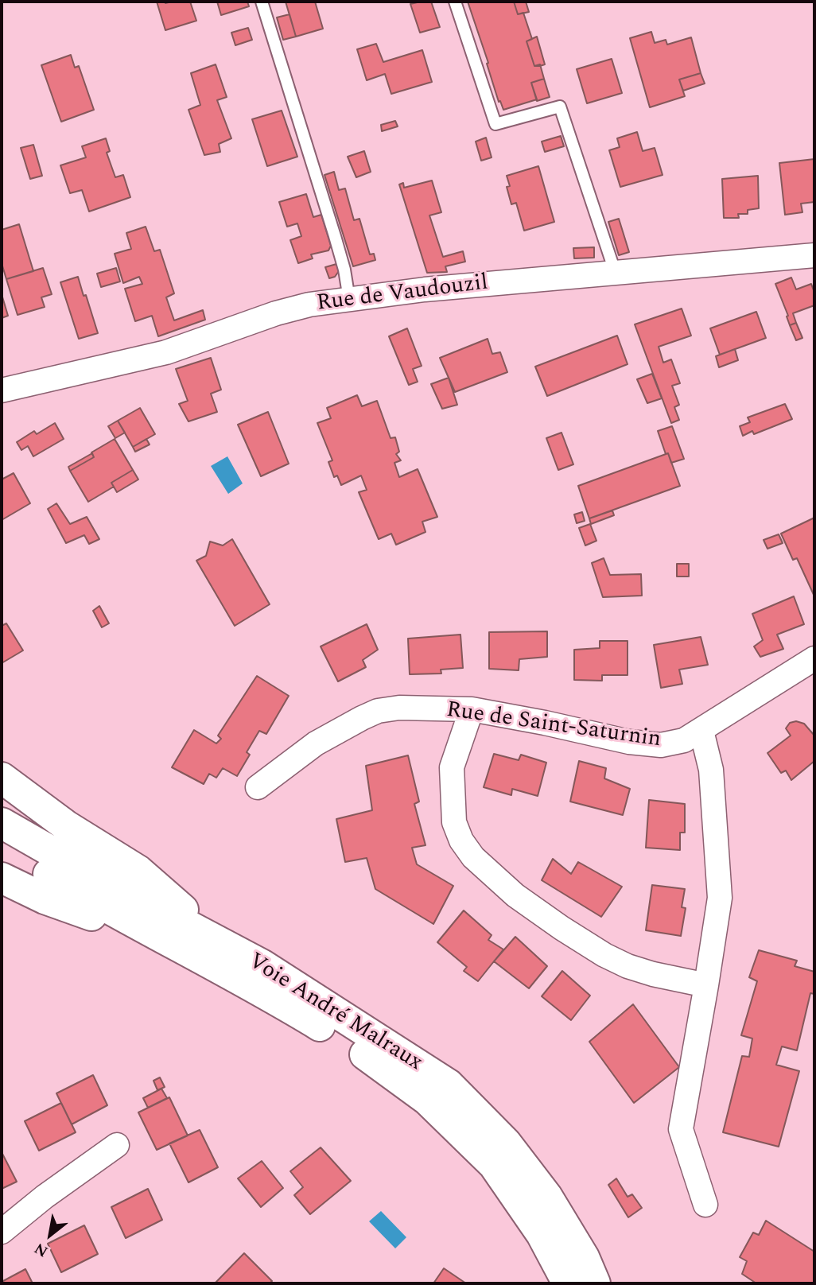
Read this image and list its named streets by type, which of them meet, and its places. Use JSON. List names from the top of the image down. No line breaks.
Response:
{"streets":{"main road":["Voie André Malraux"],"street":["Rue de Vaudouzil","Rue de Saint-Saturnin"]},"north":"bottom left"}
